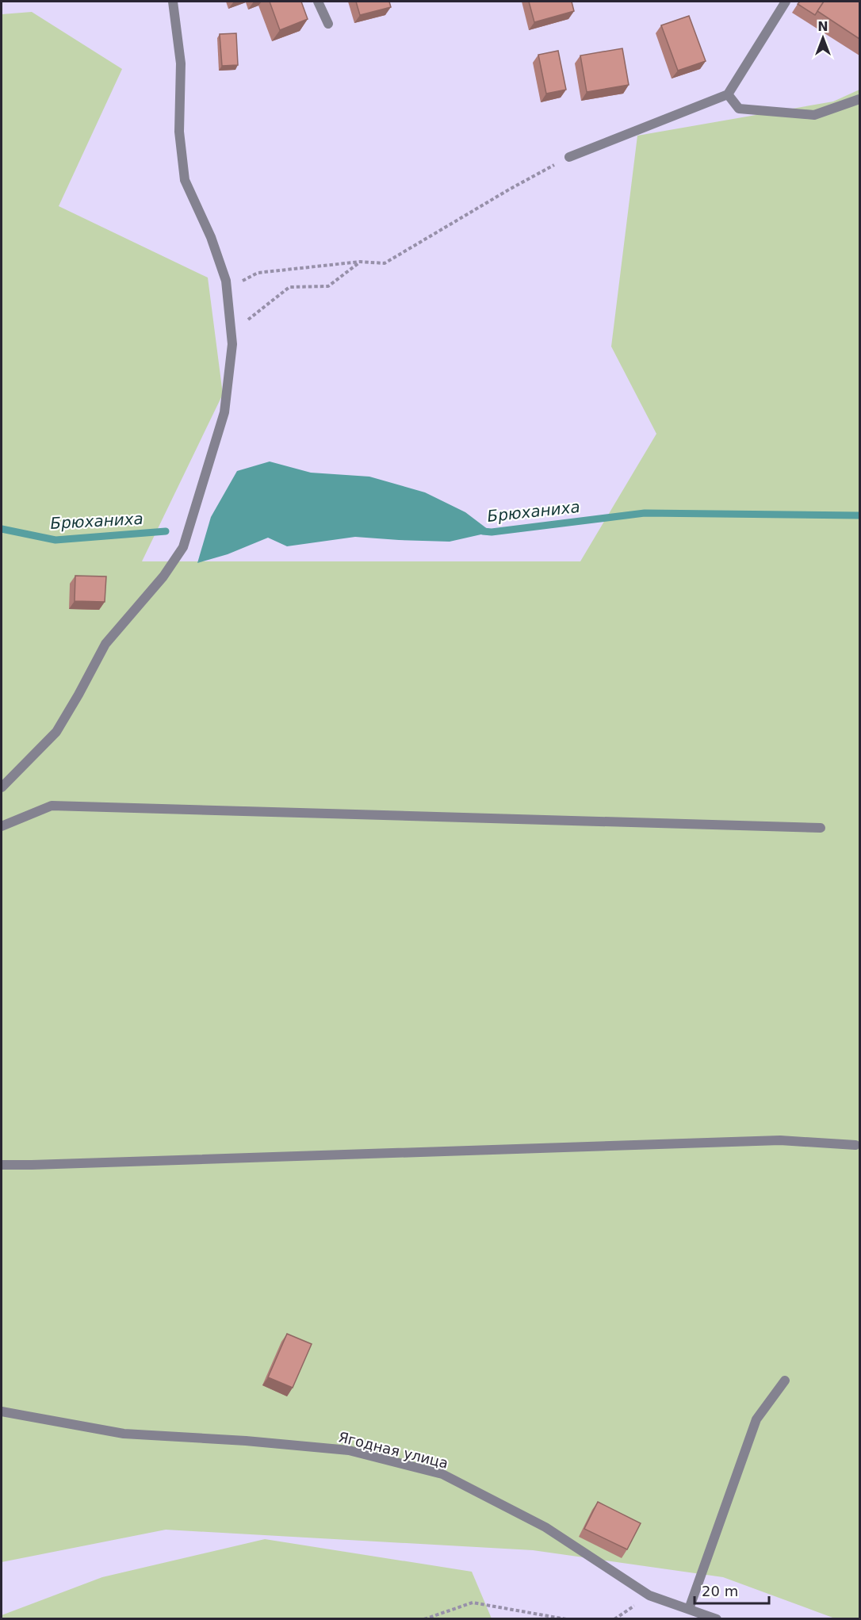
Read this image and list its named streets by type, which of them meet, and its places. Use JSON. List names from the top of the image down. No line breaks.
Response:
{"streets":{"street":["Ягодная улица"]},"water":["Брюханиха"],"scale_bar":"20 m","north":"top"}
